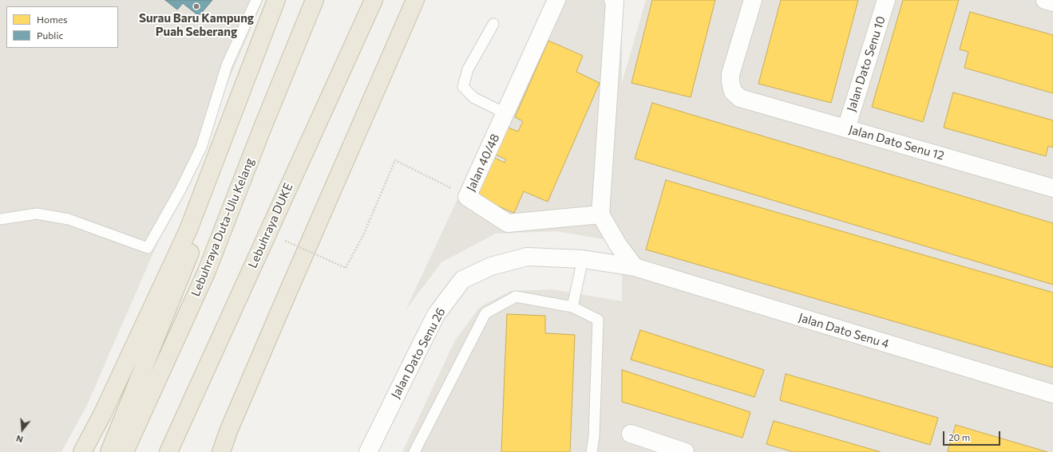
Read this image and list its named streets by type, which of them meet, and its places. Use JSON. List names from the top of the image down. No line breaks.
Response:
{"streets":{"highway":["Lebuhraya DUKE","Lebuhraya Duta-Ulu Kelang"],"street":["Jalan Dato Senu 10","Jalan Dato Senu 12","Jalan 40/48","Jalan Dato Senu 4","Jalan Dato Senu 26"]},"crossings":[["Jalan Dato Senu 10","Jalan Dato Senu 12"],["Jalan Dato Senu 4","Jalan Dato Senu 26"]],"places":["Surau Baru Kampung Puah Seberang"],"legend":["Homes","Public"],"scale_bar":"20 m","north":"bottom"}
